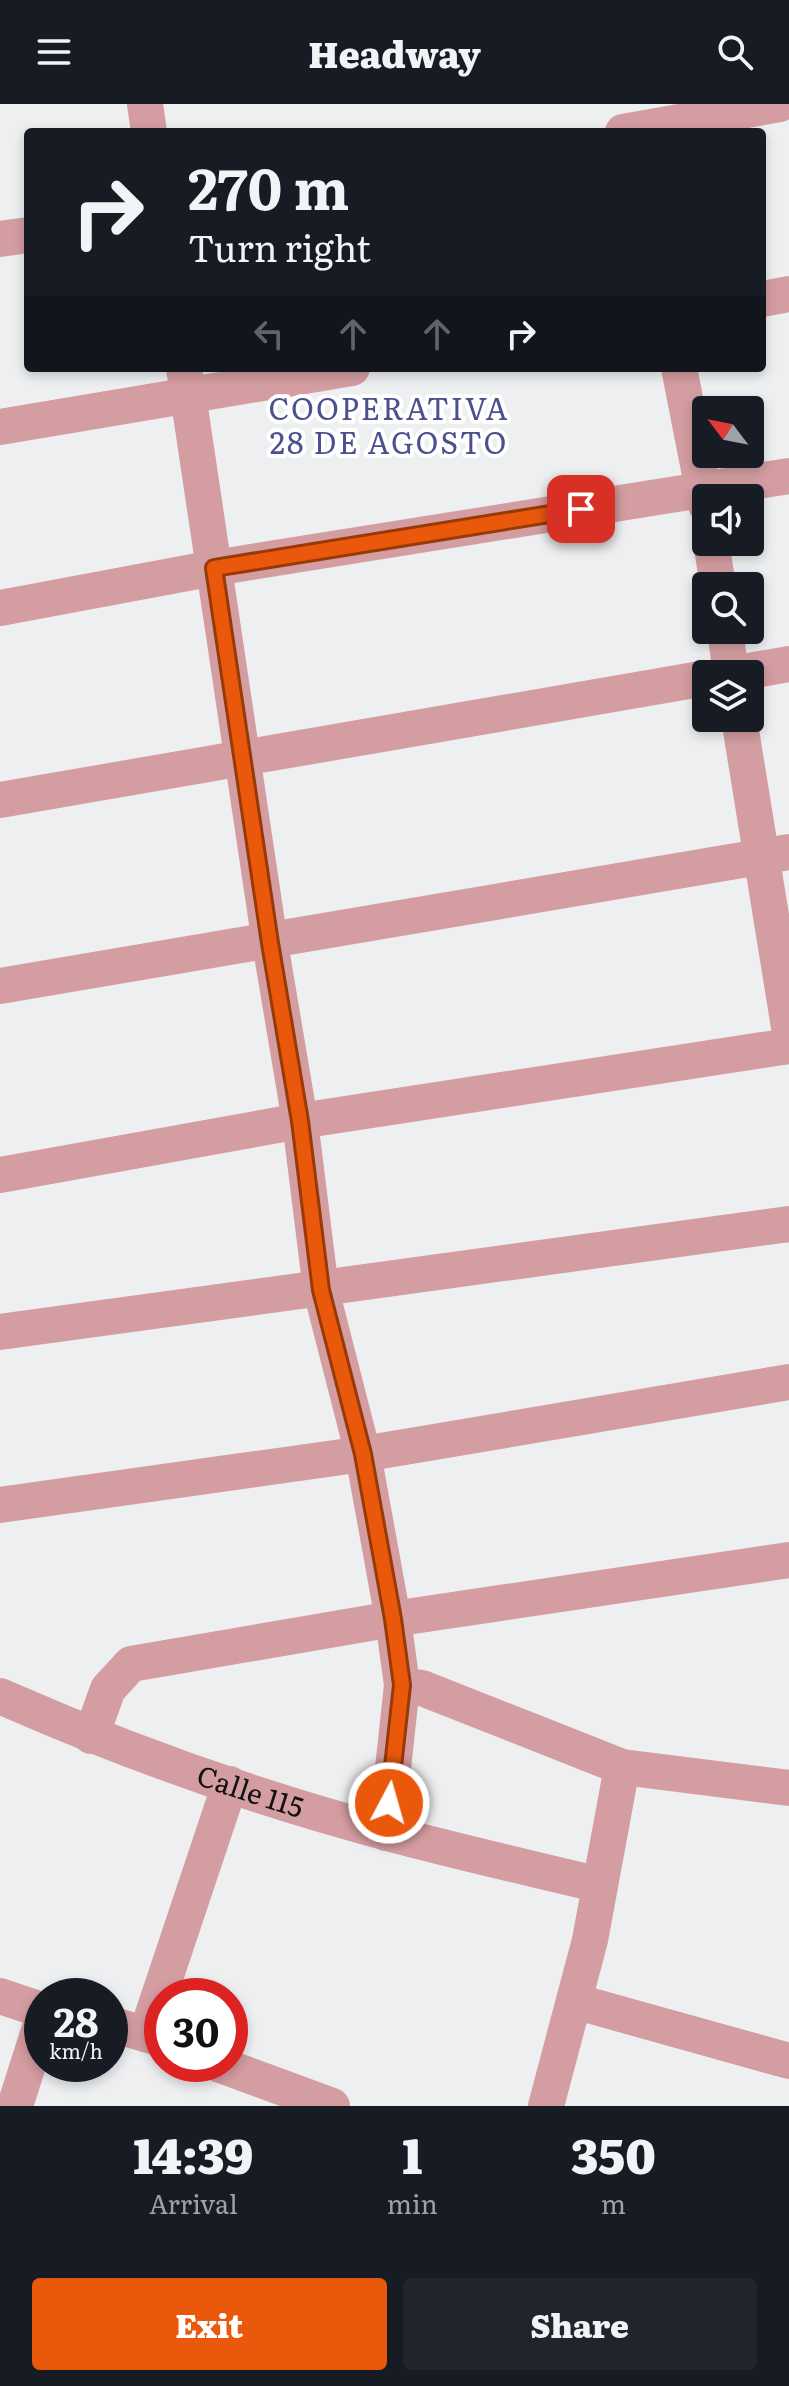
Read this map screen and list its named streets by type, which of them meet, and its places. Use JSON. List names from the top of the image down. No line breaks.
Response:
{"streets":{"street":["Calle 115"]},"districts":["COOPERATIVA 28 DE AGOSTO"],"north":"top left","page":{"header":"Headway","turn":["270 m","Turn right"],"speed":"28 km/h","limit":"30","eta":["14:39","Arrival","1","min","350","m"],"buttons":["Exit","Share"]}}
